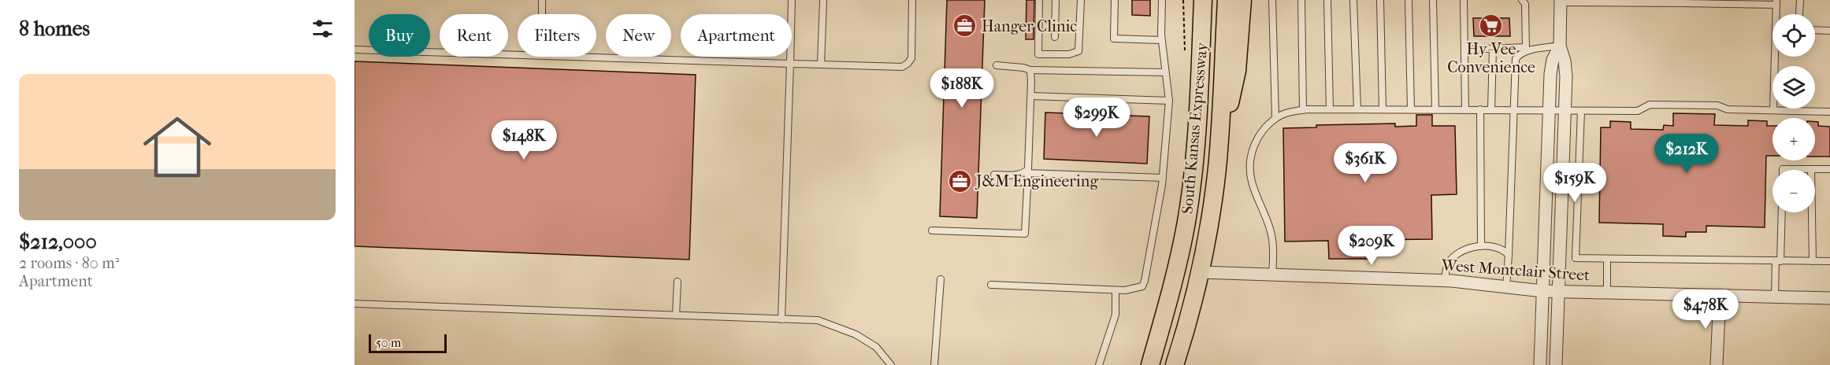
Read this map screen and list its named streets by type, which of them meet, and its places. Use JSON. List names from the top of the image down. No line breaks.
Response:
{"streets":{"main road":["South Kansas Expressway"],"street":["West Montclair Street"]},"crossings":[["South Kansas Expressway","West Montclair Street"]],"places":{"supermarket":["Hy-Vee Convenience"],"office":["Hanger Clinic","J&M Engineering"]},"scale_bar":"50 m","page":{"heading":"8 homes","map_buttons":["+","−"],"chip":["Buy","Rent","Filters","New","Apartment"],"list":[{"name":"$212,000","note":"2 rooms · 80 m² · Apartment"}],"price":["$188K","$299K","$148K","$212K","$361K","$159K","$209K","$478K"],"scale":"50 m"}}
